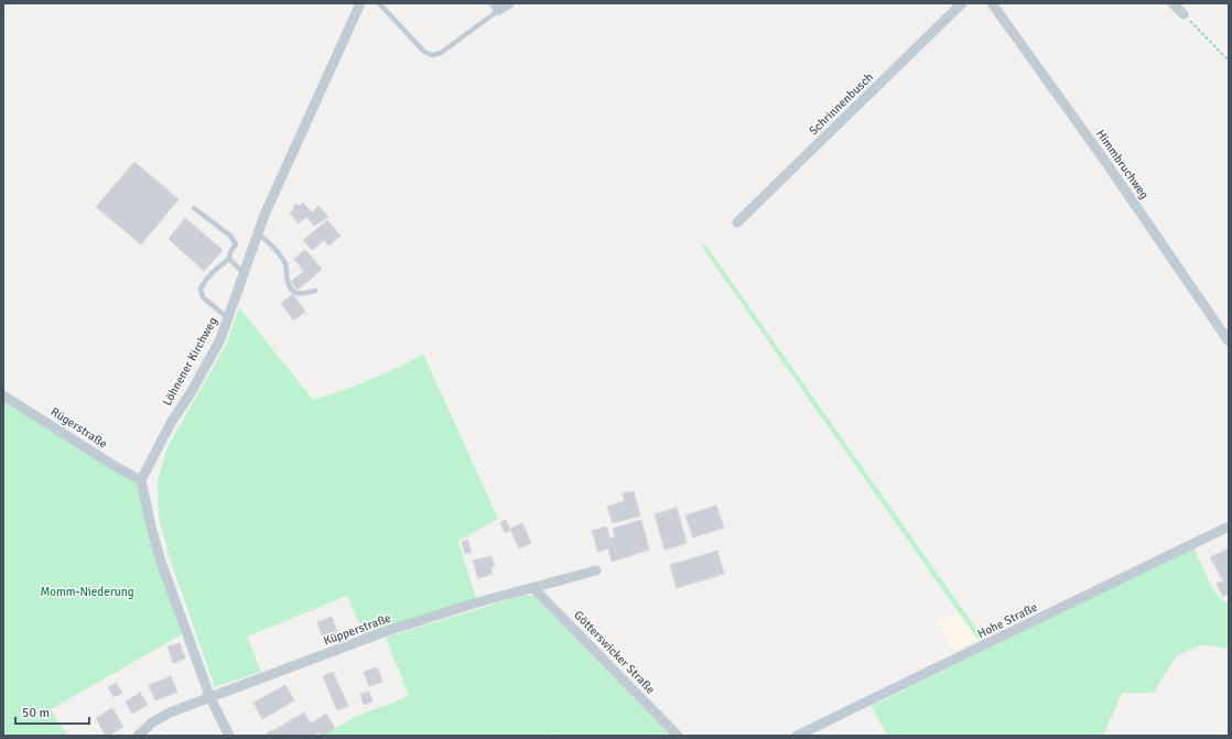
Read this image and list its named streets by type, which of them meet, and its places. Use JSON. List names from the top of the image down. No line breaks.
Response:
{"streets":{"street":["Schrinnenbusch","Himmbruchweg","Löhnener Kirchweg","Rügerstraße","Hohe Straße","Küpperstraße","Götterswicker Straße"]},"crossings":[["Löhnener Kirchweg","Rügerstraße"],["Küpperstraße","Götterswicker Straße"]],"parks":["Momm-Niederung"],"scale_bar":"50 m"}
